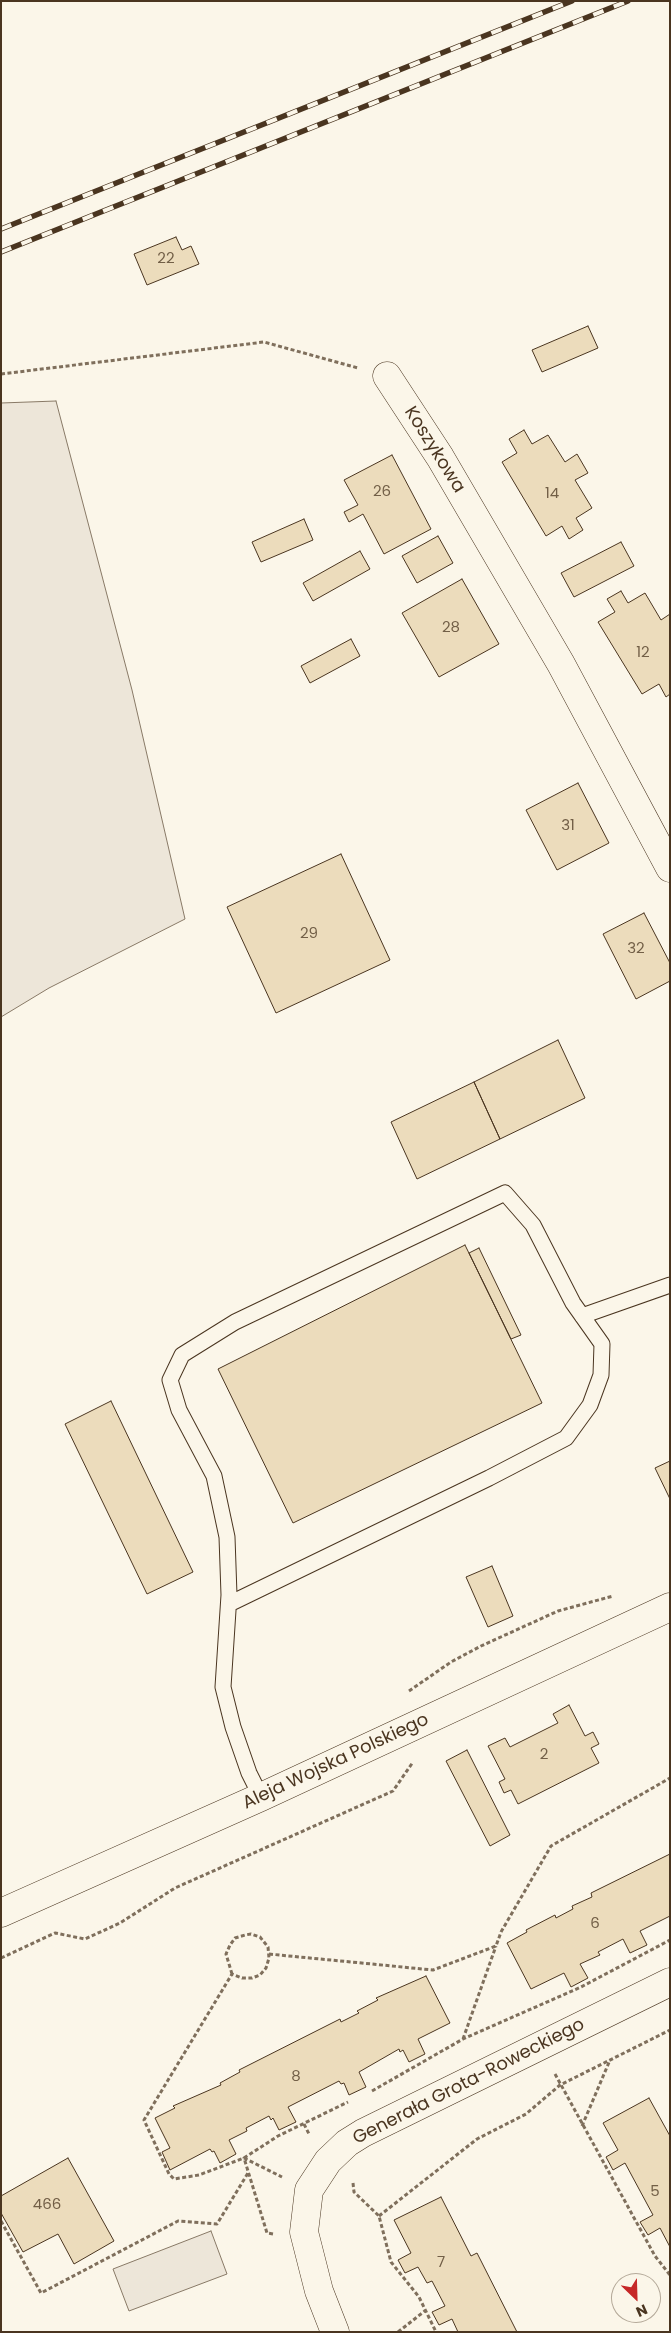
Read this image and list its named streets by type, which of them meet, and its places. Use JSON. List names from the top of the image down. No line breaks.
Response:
{"streets":{"street":["Koszykowa","Aleja Wojska Polskiego","Generała Grota-Roweckiego"]},"house_numbers":["22","26","14","28","12","31","29","32","2","6","8","5","466","7"],"north":"bottom right"}
